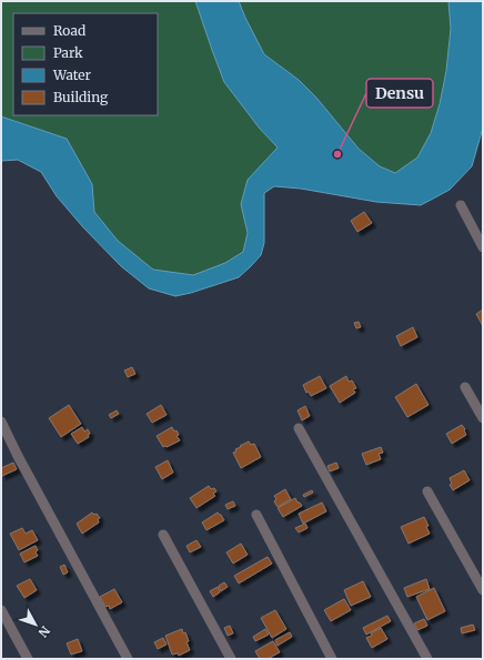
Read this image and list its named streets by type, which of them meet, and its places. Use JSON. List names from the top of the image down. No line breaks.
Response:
{"places":["Densu"],"legend":["Road","Park","Water","Building"],"north":"bottom right"}
